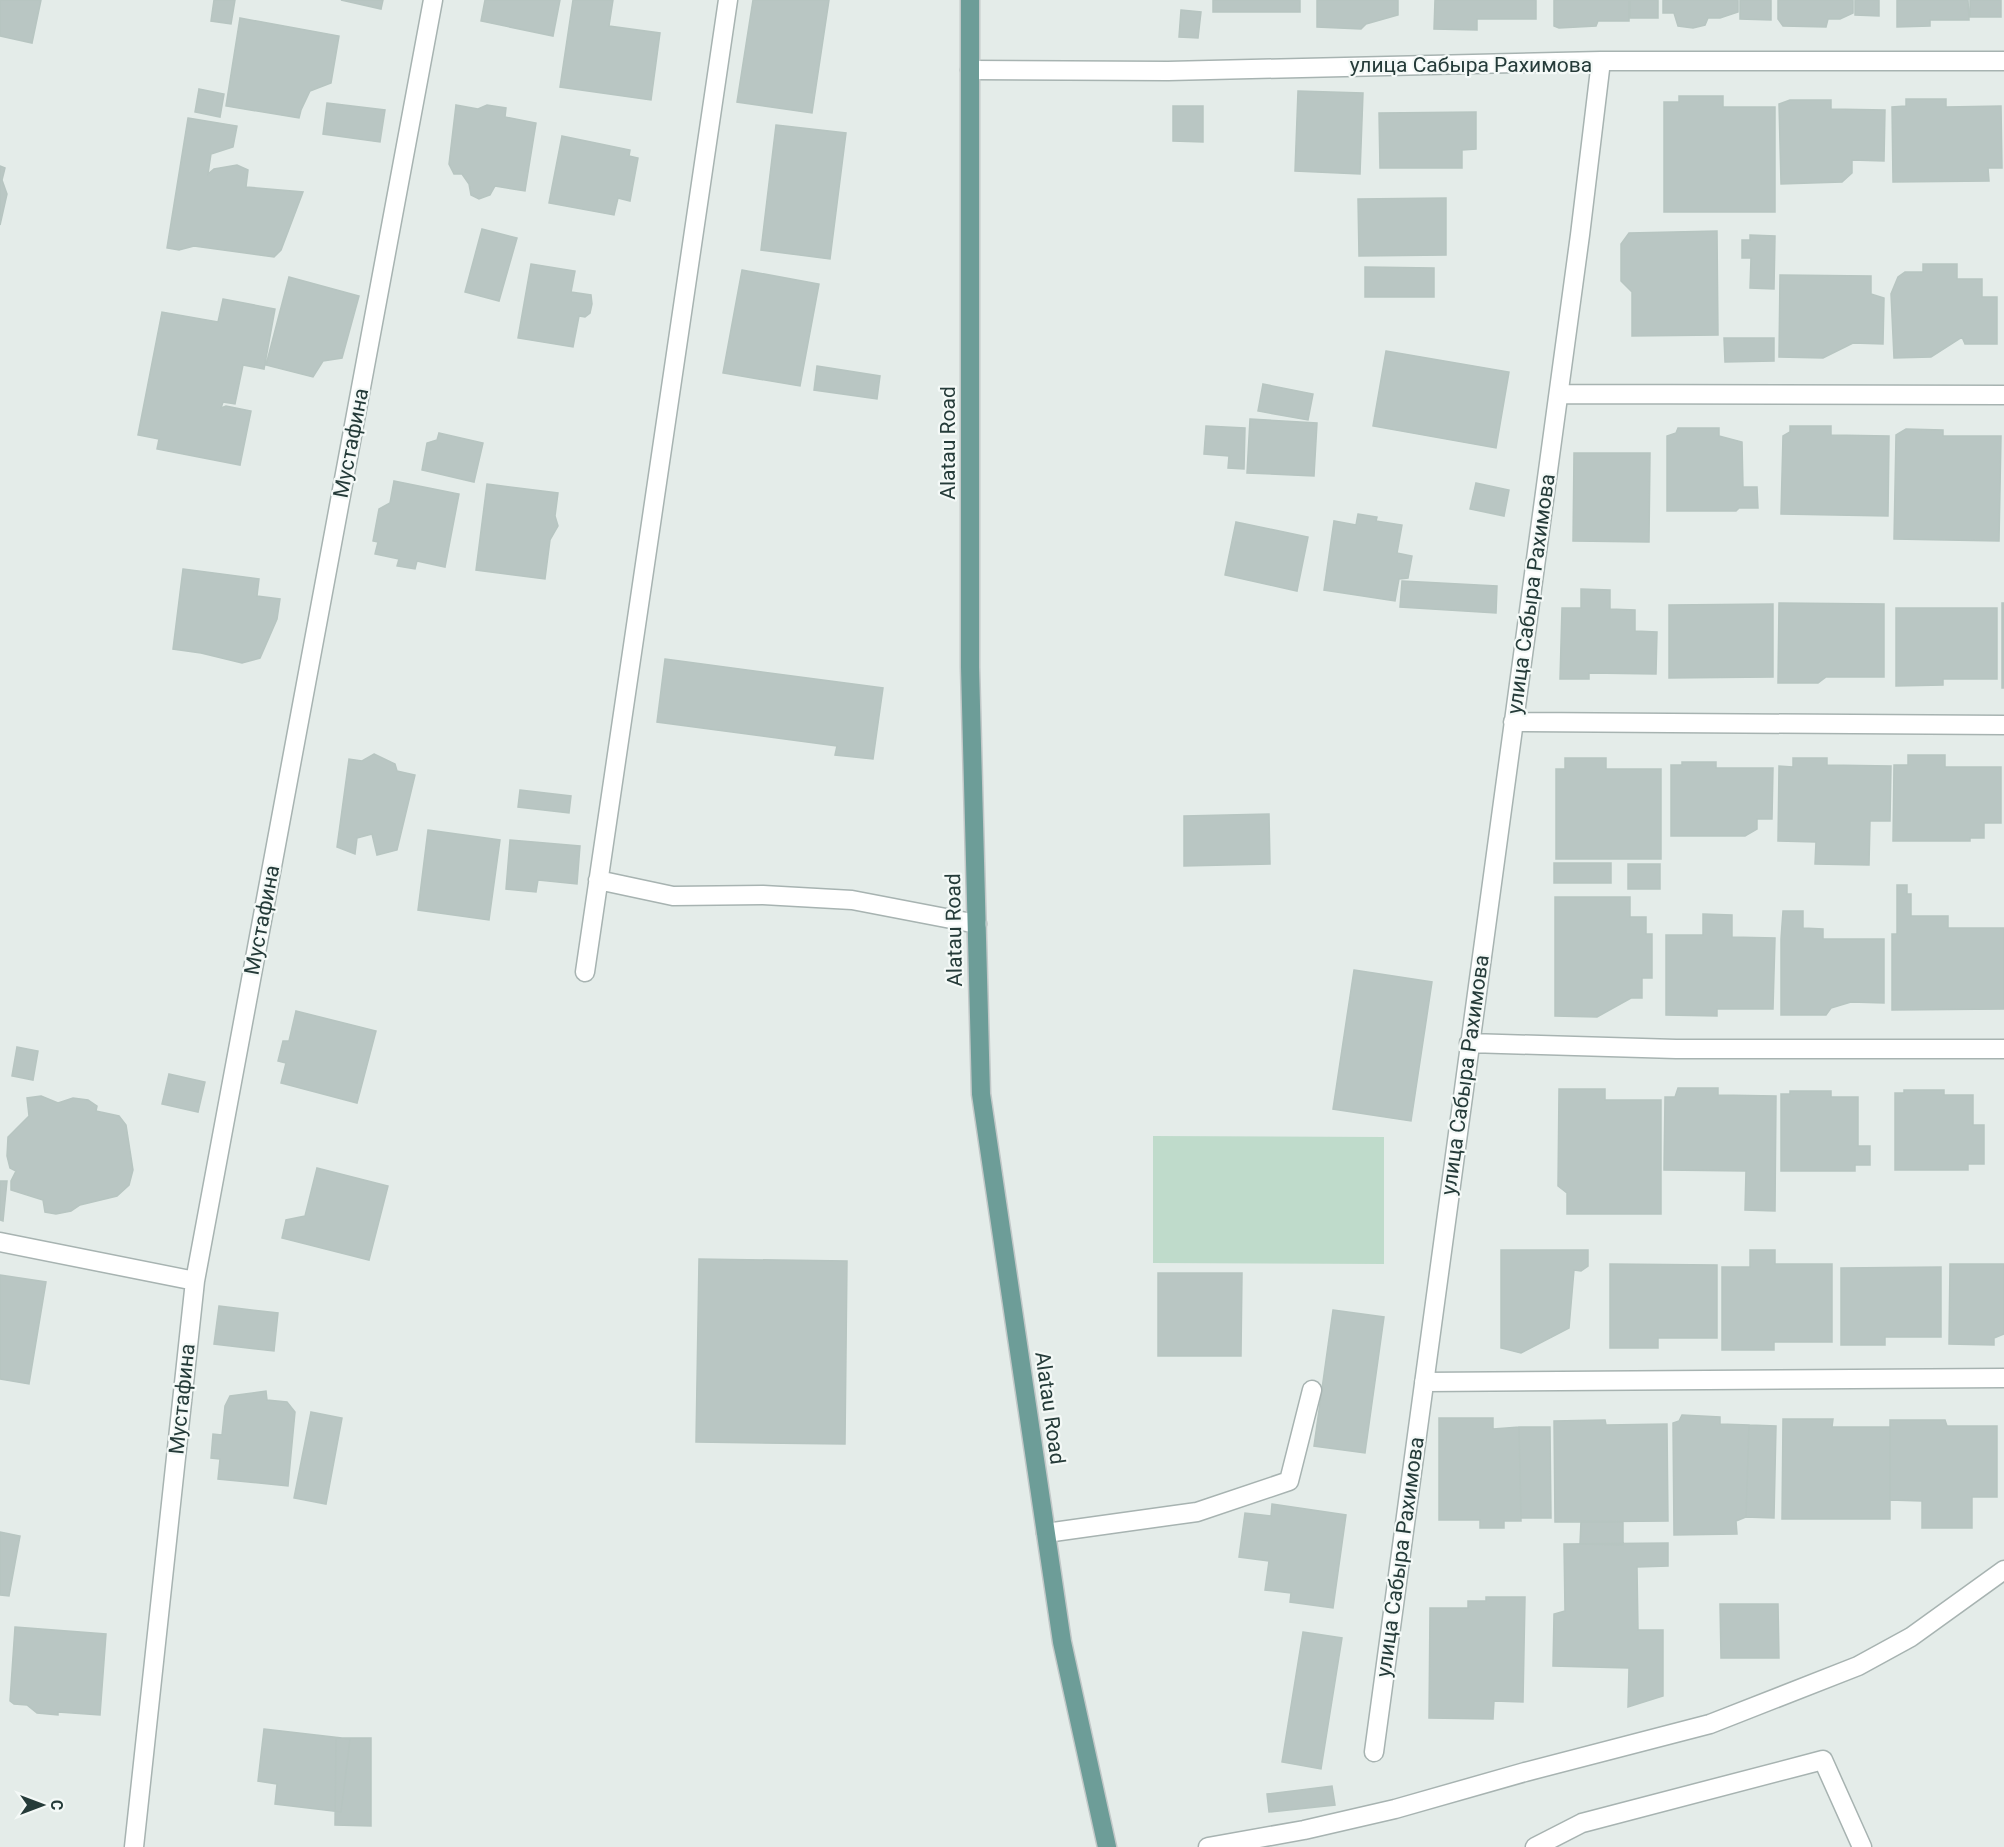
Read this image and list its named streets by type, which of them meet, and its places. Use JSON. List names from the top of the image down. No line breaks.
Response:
{"streets":{"main road":["Alatau Road"],"street":["улица Сабыра Рахимова","Мустафина"]},"crossings":[["улица Сабыра Рахимова","Alatau Road"]],"north":"right"}
